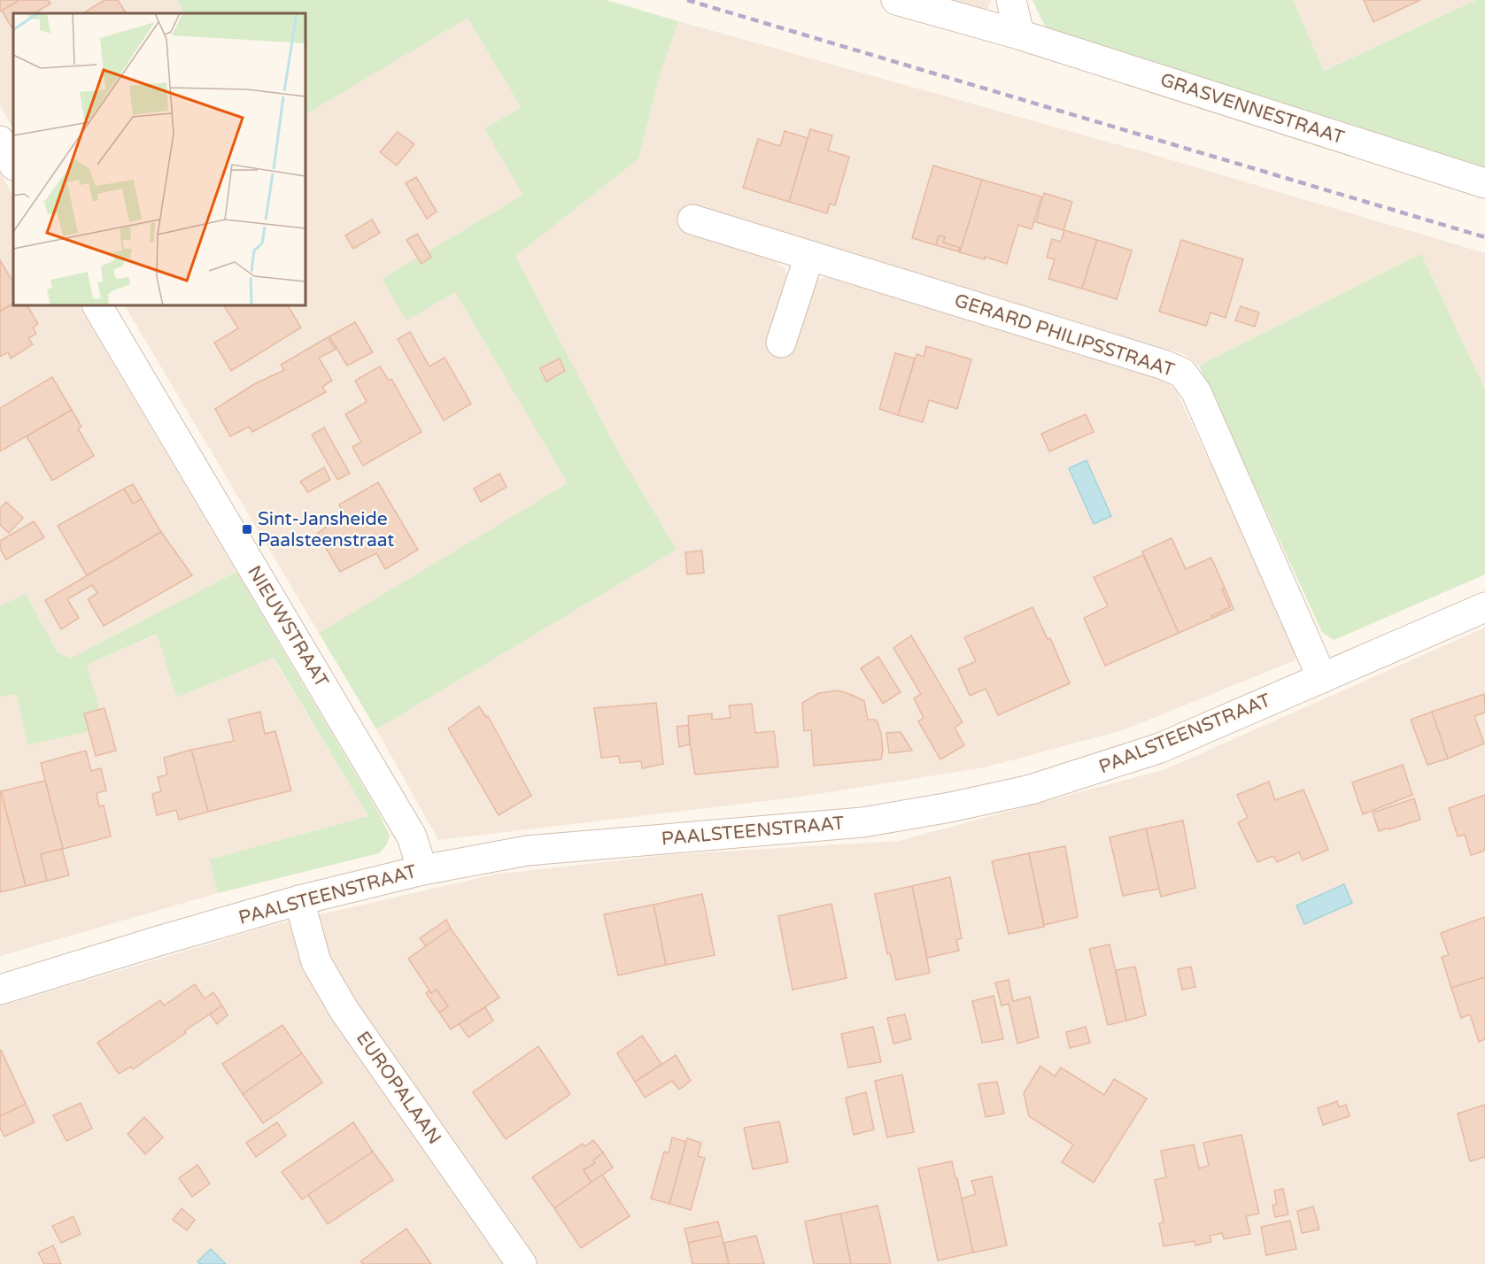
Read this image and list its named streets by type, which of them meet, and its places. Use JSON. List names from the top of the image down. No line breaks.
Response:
{"streets":{"street":["GRASVENNESTRAAT","GERARD PHILIPSSTRAAT","NIEUWSTRAAT","PAALSTEENSTRAAT","EUROPALAAN"]},"crossings":[["GERARD PHILIPSSTRAAT","PAALSTEENSTRAAT"],["NIEUWSTRAAT","PAALSTEENSTRAAT"],["PAALSTEENSTRAAT","EUROPALAAN"]],"places":{"transit":["Sint-Jansheide Paalsteenstraat"]}}
